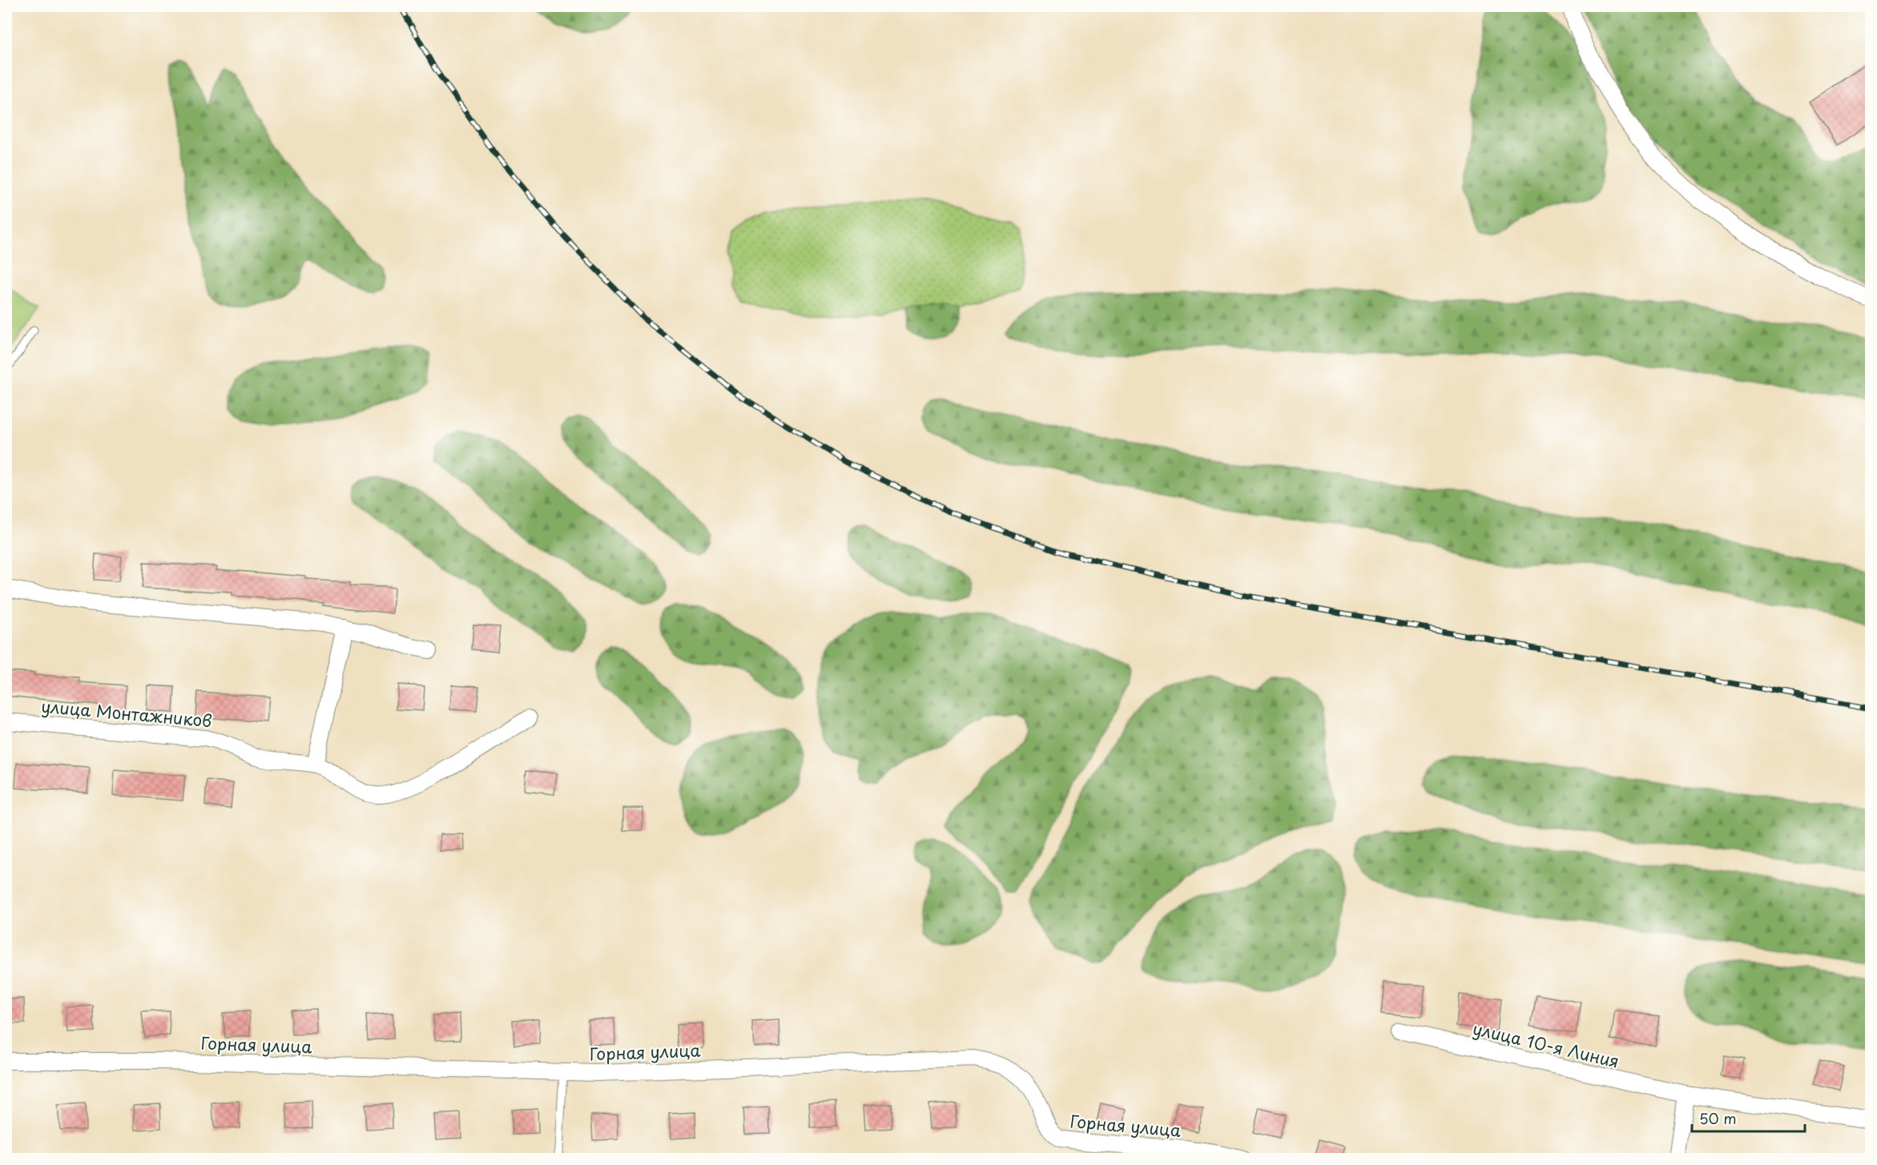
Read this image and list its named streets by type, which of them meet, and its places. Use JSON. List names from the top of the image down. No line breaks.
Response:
{"streets":{"street":["улица Монтажников","Горная улица","улица 10-я Линия"]},"scale_bar":"50 m"}
